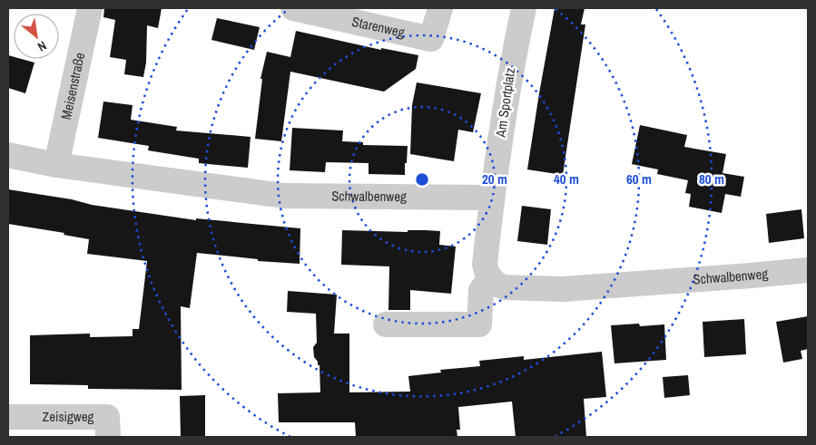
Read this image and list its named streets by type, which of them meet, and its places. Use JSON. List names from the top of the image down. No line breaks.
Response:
{"streets":{"street":["Starenweg","Meisenstraße","Am Sportplatz","Schwalbenweg","Zeisigweg"]},"crossings":[["Meisenstraße","Schwalbenweg"],["Am Sportplatz","Schwalbenweg"]],"north":"bottom right","rings":["20 m","40 m","60 m","80 m"]}
